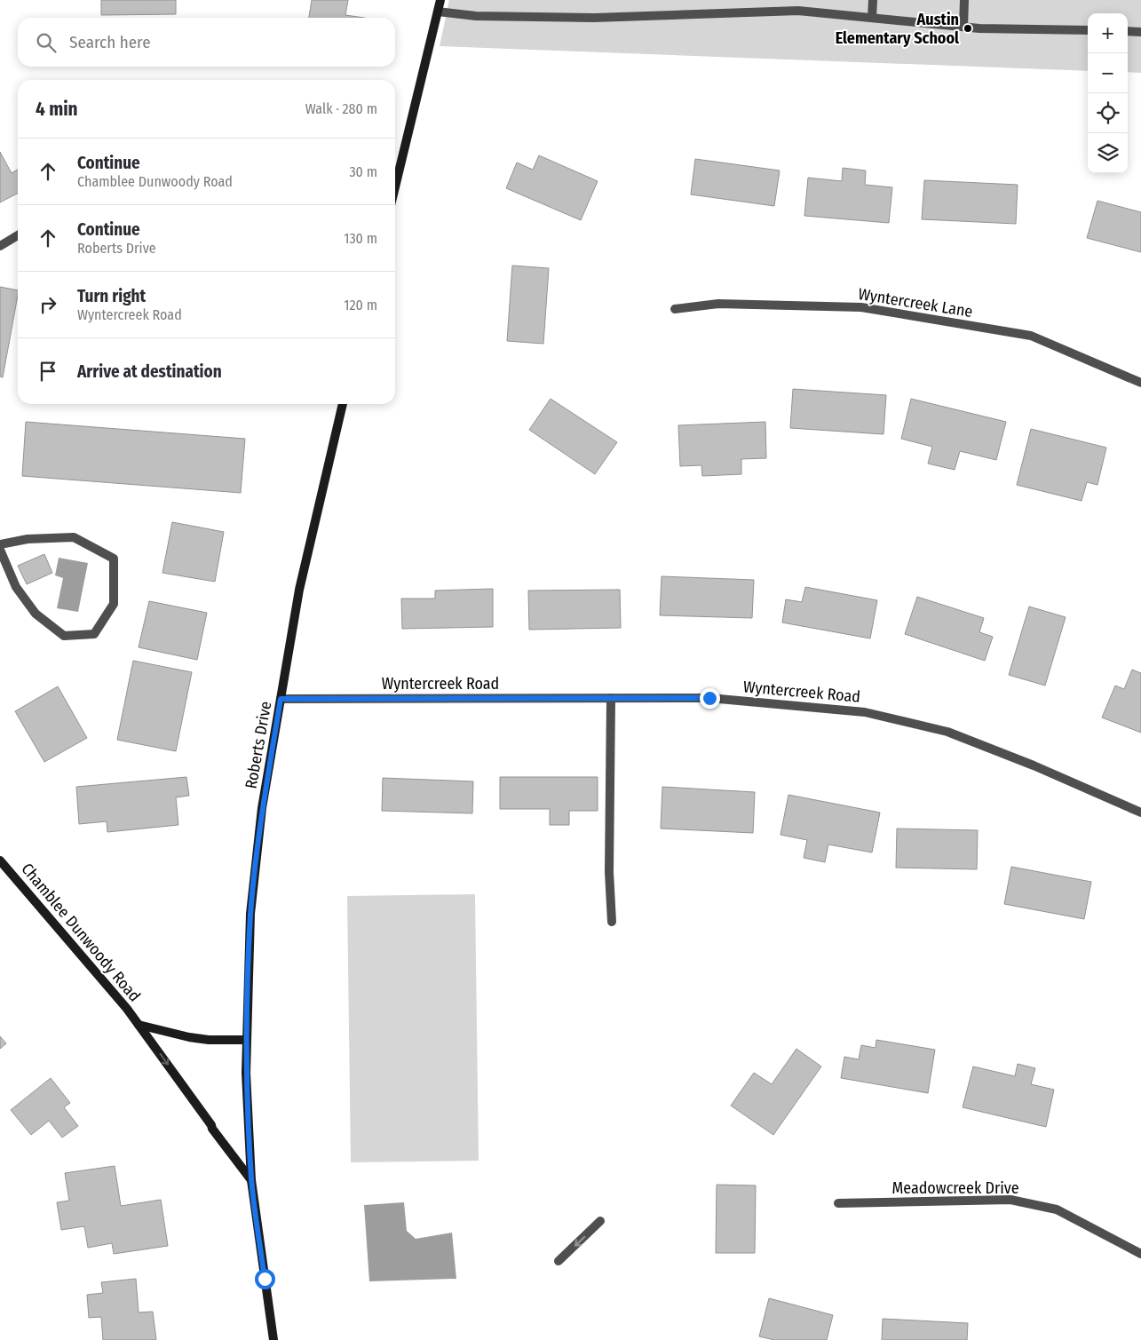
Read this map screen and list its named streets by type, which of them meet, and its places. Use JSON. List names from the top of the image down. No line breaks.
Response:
{"streets":{"street":["Wyntercreek Lane","Wyntercreek Road","Roberts Drive","Chamblee Dunwoody Road","Meadowcreek Drive"]},"crossings":[["Wyntercreek Road","Roberts Drive"],["Roberts Drive","Chamblee Dunwoody Road"]],"places":["Austin Elementary School"],"page":{"map_buttons":["+","−"],"search":"Search here","heading":["4 min","Walk · 280 m"],"list":[["Continue","Chamblee Dunwoody Road","30 m"],["Continue","Roberts Drive","130 m"],["Turn right","Wyntercreek Road","120 m"],"Arrive at destination"]}}
